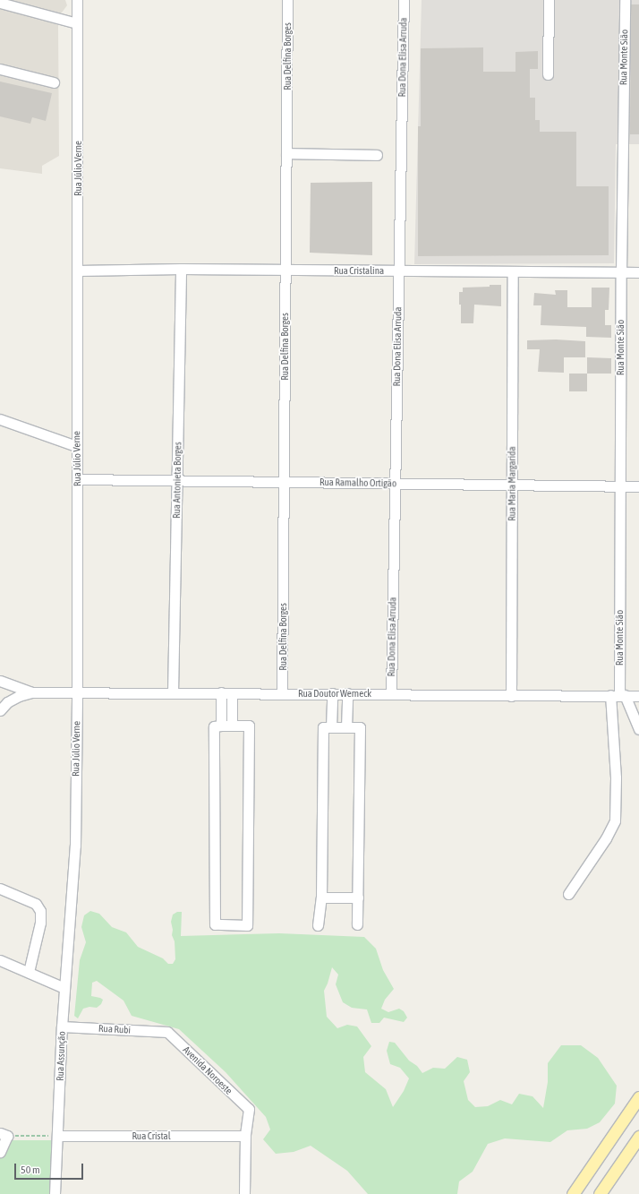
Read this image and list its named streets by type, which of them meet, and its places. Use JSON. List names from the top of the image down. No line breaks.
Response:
{"streets":{"street":["Rua Delfina Borges","Rua Dona Elisa Arruda","Rua Monte Sião","Rua Júlio Verne","Rua Cristalina","Rua Antonieta Borges","Rua Ramalho Ortigão","Rua Maria Margarida","Rua Doutor Werneck","Rua Rubi","Rua Assunção","Avenida Noroeste","Rua Cristal"]},"crossings":[["Rua Delfina Borges","Rua Cristalina"],["Rua Delfina Borges","Rua Ramalho Ortigão"],["Rua Delfina Borges","Rua Doutor Werneck"],["Rua Dona Elisa Arruda","Rua Cristalina"],["Rua Dona Elisa Arruda","Rua Ramalho Ortigão"],["Rua Dona Elisa Arruda","Rua Doutor Werneck"],["Rua Monte Sião","Rua Cristalina"],["Rua Monte Sião","Rua Ramalho Ortigão"],["Rua Monte Sião","Rua Doutor Werneck"],["Rua Júlio Verne","Rua Cristalina"],["Rua Júlio Verne","Rua Ramalho Ortigão"],["Rua Júlio Verne","Rua Doutor Werneck"],["Rua Júlio Verne","Rua Assunção"],["Rua Cristalina","Rua Antonieta Borges"],["Rua Cristalina","Rua Maria Margarida"],["Rua Antonieta Borges","Rua Ramalho Ortigão"],["Rua Antonieta Borges","Rua Doutor Werneck"],["Rua Ramalho Ortigão","Rua Maria Margarida"],["Rua Maria Margarida","Rua Doutor Werneck"],["Rua Rubi","Rua Assunção"],["Rua Rubi","Avenida Noroeste"],["Rua Assunção","Rua Cristal"],["Avenida Noroeste","Rua Cristal"]],"scale_bar":"50 m"}
